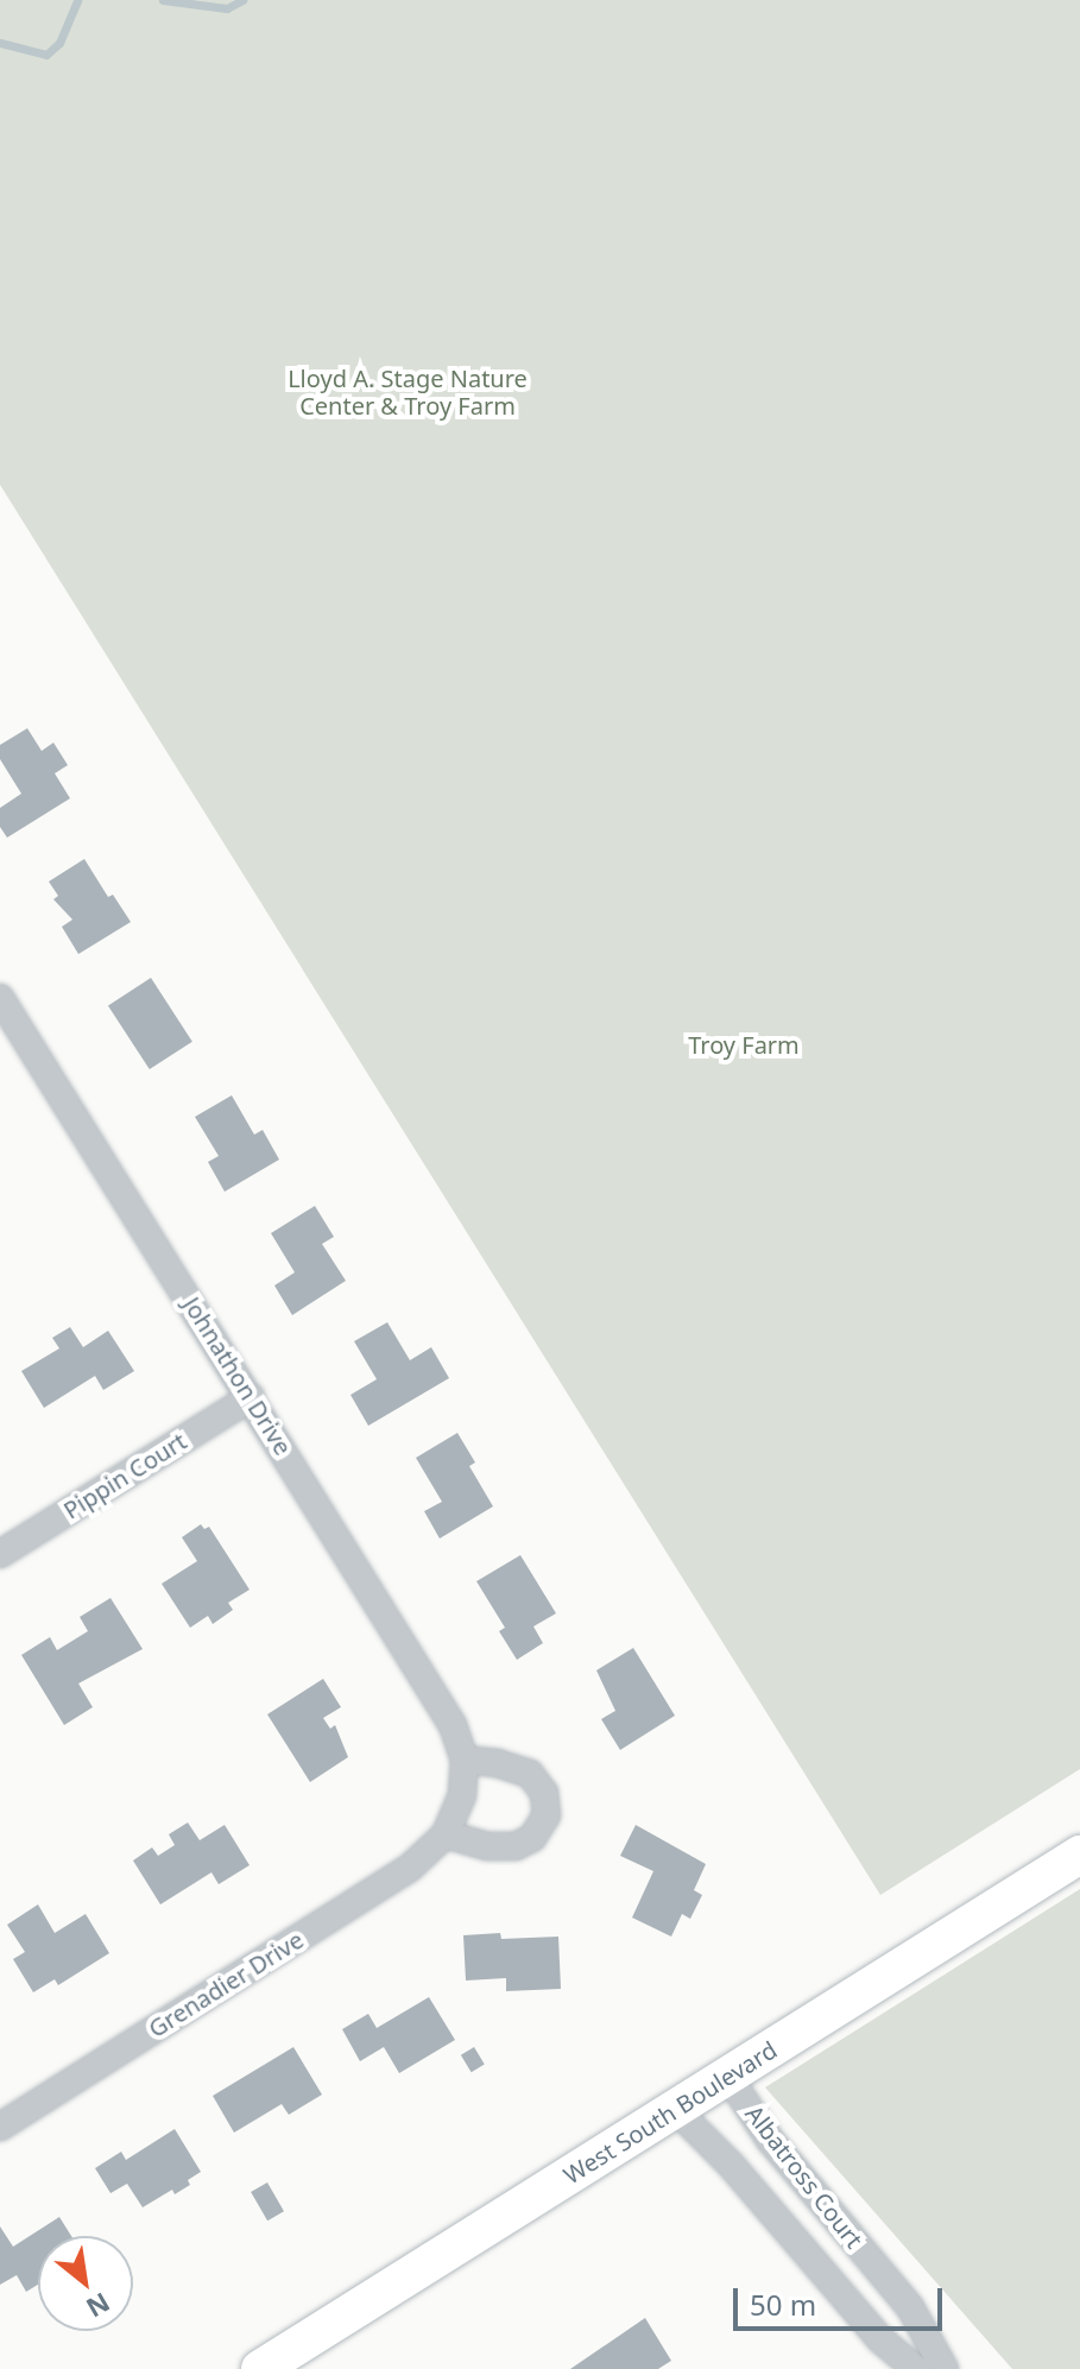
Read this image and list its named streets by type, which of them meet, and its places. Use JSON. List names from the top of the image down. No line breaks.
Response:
{"streets":{"main road":["West South Boulevard"],"street":["Johnathon Drive","Pippin Court","Grenadier Drive","Albatross Court"]},"crossings":[["Johnathon Drive","Pippin Court"],["Johnathon Drive","Grenadier Drive"],["West South Boulevard","Albatross Court"]],"parks":["Lloyd A. Stage Nature Center & Troy Farm","Troy Farm"],"scale_bar":"50 m","north":"bottom right"}
